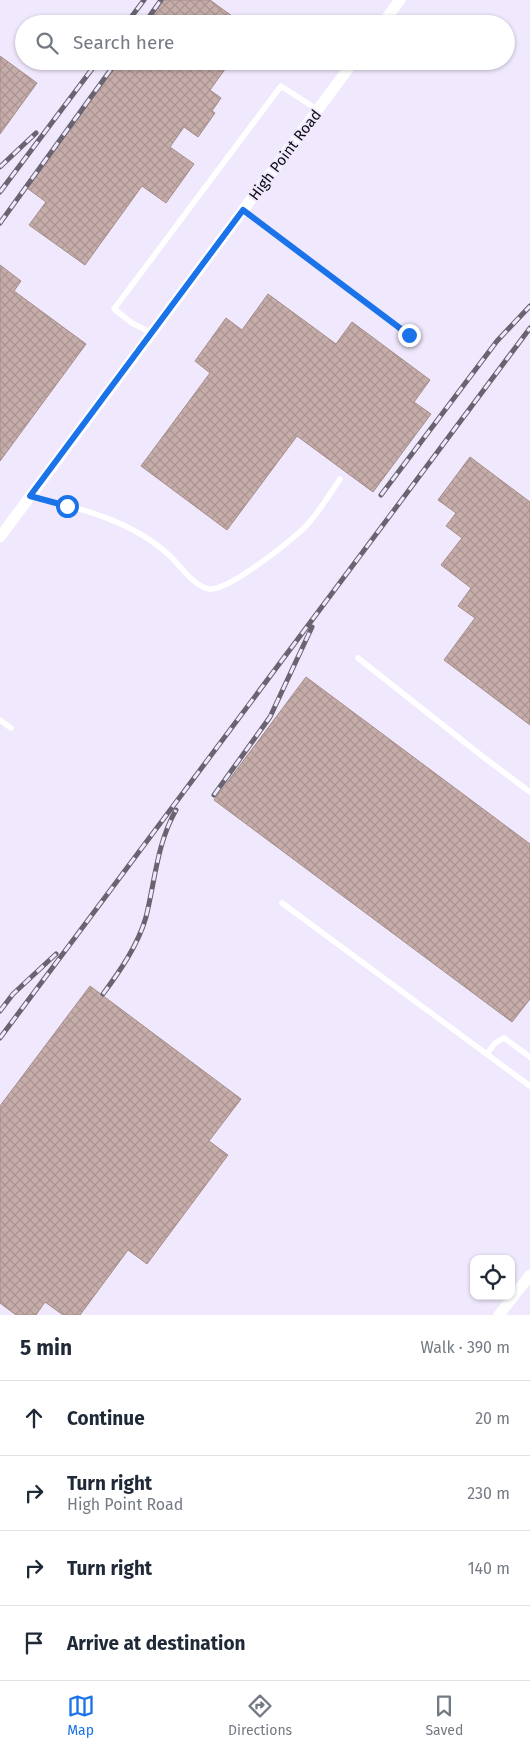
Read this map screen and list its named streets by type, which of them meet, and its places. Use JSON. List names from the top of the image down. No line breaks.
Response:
{"streets":{"street":["High Point Road"]},"page":{"search":"Search here","heading":["5 min","Walk · 390 m"],"list":[["Continue","20 m"],["Turn right","High Point Road","230 m"],["Turn right","140 m"],"Arrive at destination"],"nav":["Map","Directions","Saved"]}}
